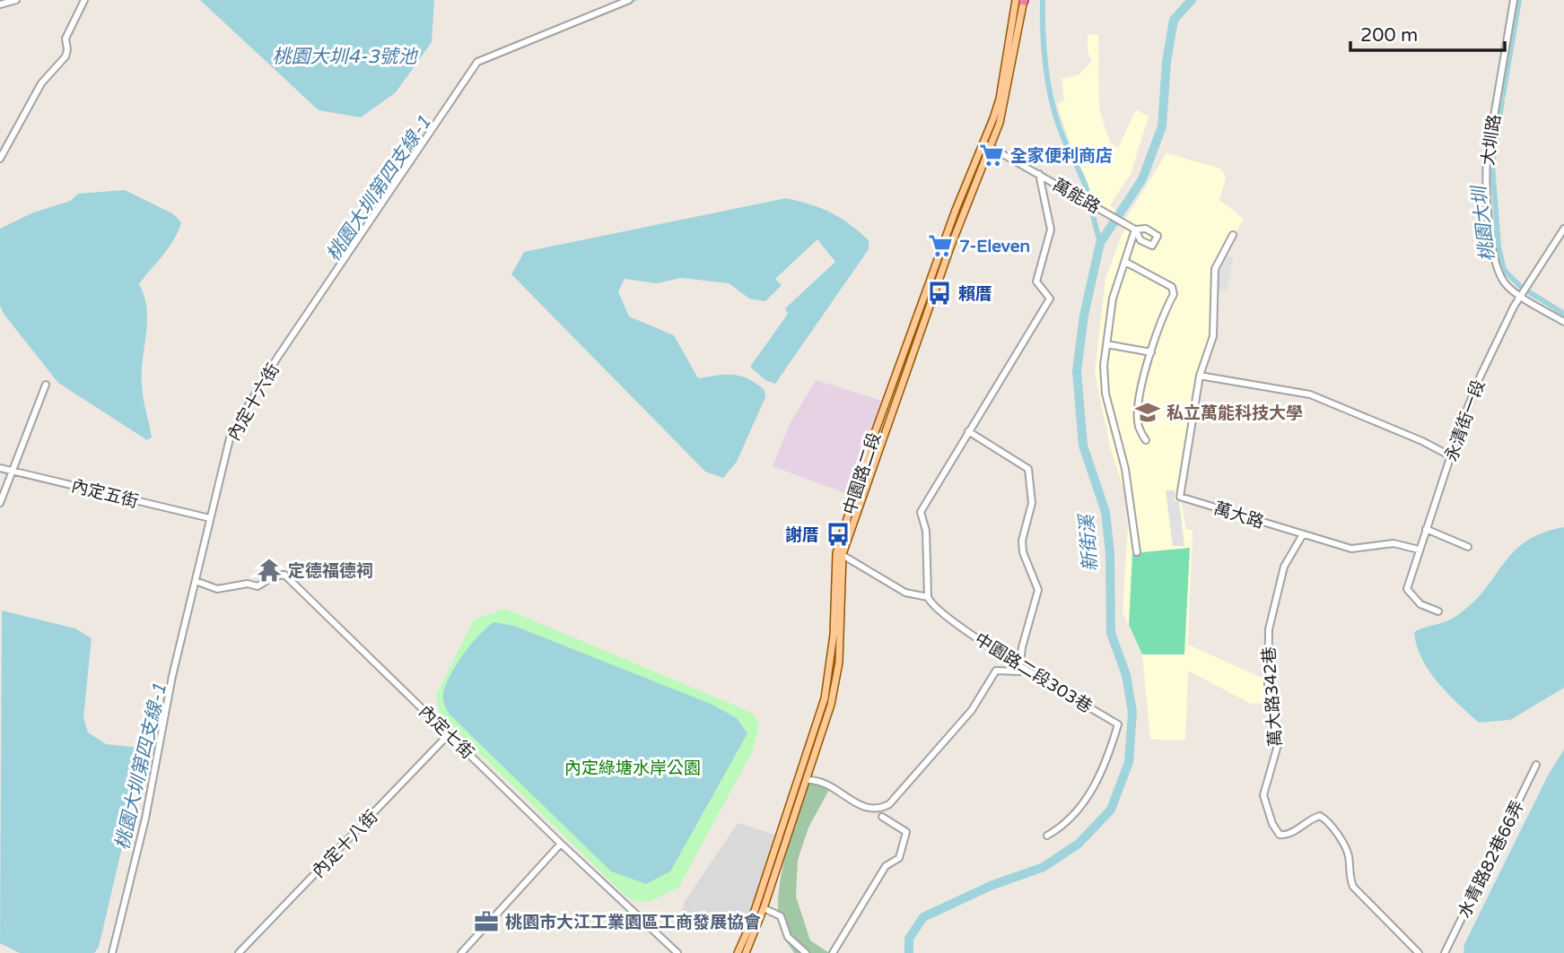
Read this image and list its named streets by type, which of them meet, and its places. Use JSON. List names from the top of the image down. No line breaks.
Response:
{"streets":{"main road":["中園路二段"],"street":["大圳路","萬能路","內定十六街","永清街一段","內定五街","萬大路","中園路二段303巷","萬大路342巷","內定七街","內定十八街","水青路82巷66弄"]},"crossings":[["大圳路","永清街一段"],["萬能路","中園路二段"],["內定十六街","內定五街"],["內定十六街","內定七街"],["永清街一段","萬大路"],["中園路二段","中園路二段303巷"],["萬大路","萬大路342巷"],["內定七街","內定十八街"]],"water":["桃園大圳4-3號池","桃園大圳第四支線-1","桃園大圳","新街溪"],"parks":["內定綠塘水岸公園"],"places":{"supermarket":["全家便利商店","7-Eleven"],"bus stop":["賴厝","謝厝"],"school or university":["私立萬能科技大學"],"temple":["定德福德祠"],"office":["桃園市大江工業園區工商發展協會"]},"scale_bar":"200 m"}
